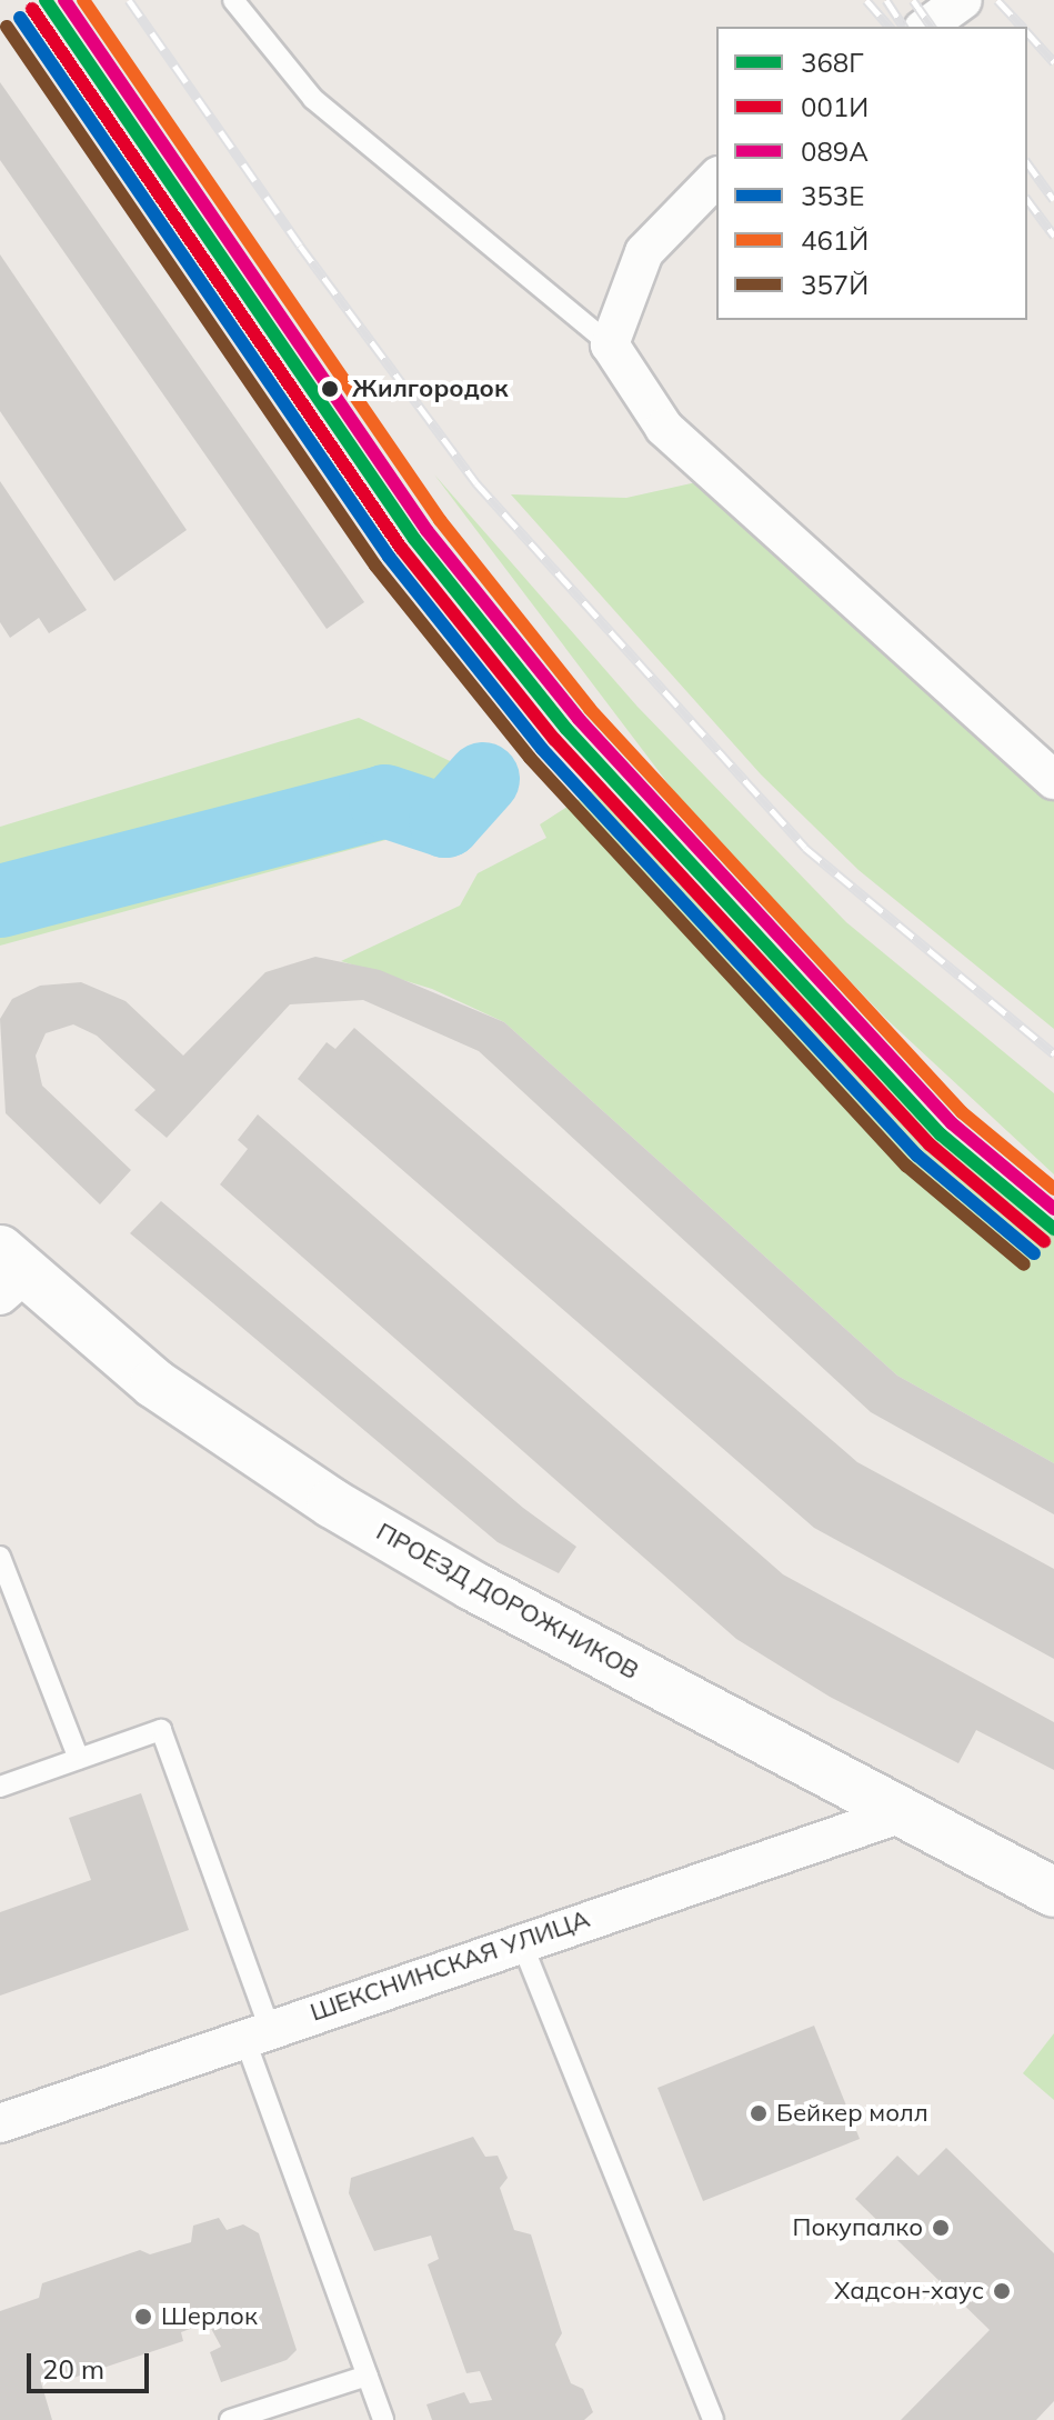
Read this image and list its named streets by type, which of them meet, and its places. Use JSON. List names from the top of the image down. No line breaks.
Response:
{"streets":{"main road":["ПРОЕЗД ДОРОЖНИКОВ"],"street":["ШЕКСНИНСКАЯ УЛИЦА"]},"crossings":[["ПРОЕЗД ДОРОЖНИКОВ","ШЕКСНИНСКАЯ УЛИЦА"]],"places":["Жилгородок","Бейкер молл","Покупалко","Хадсон-хаус","Шерлок"],"lines":["transit line 368Г","transit line 089А","transit line 461Й","transit line 001И","transit line 353Е","transit line 357Й"],"legend":["368Г","001И","089А","353Е","461Й","357Й"],"scale_bar":"20 m"}
